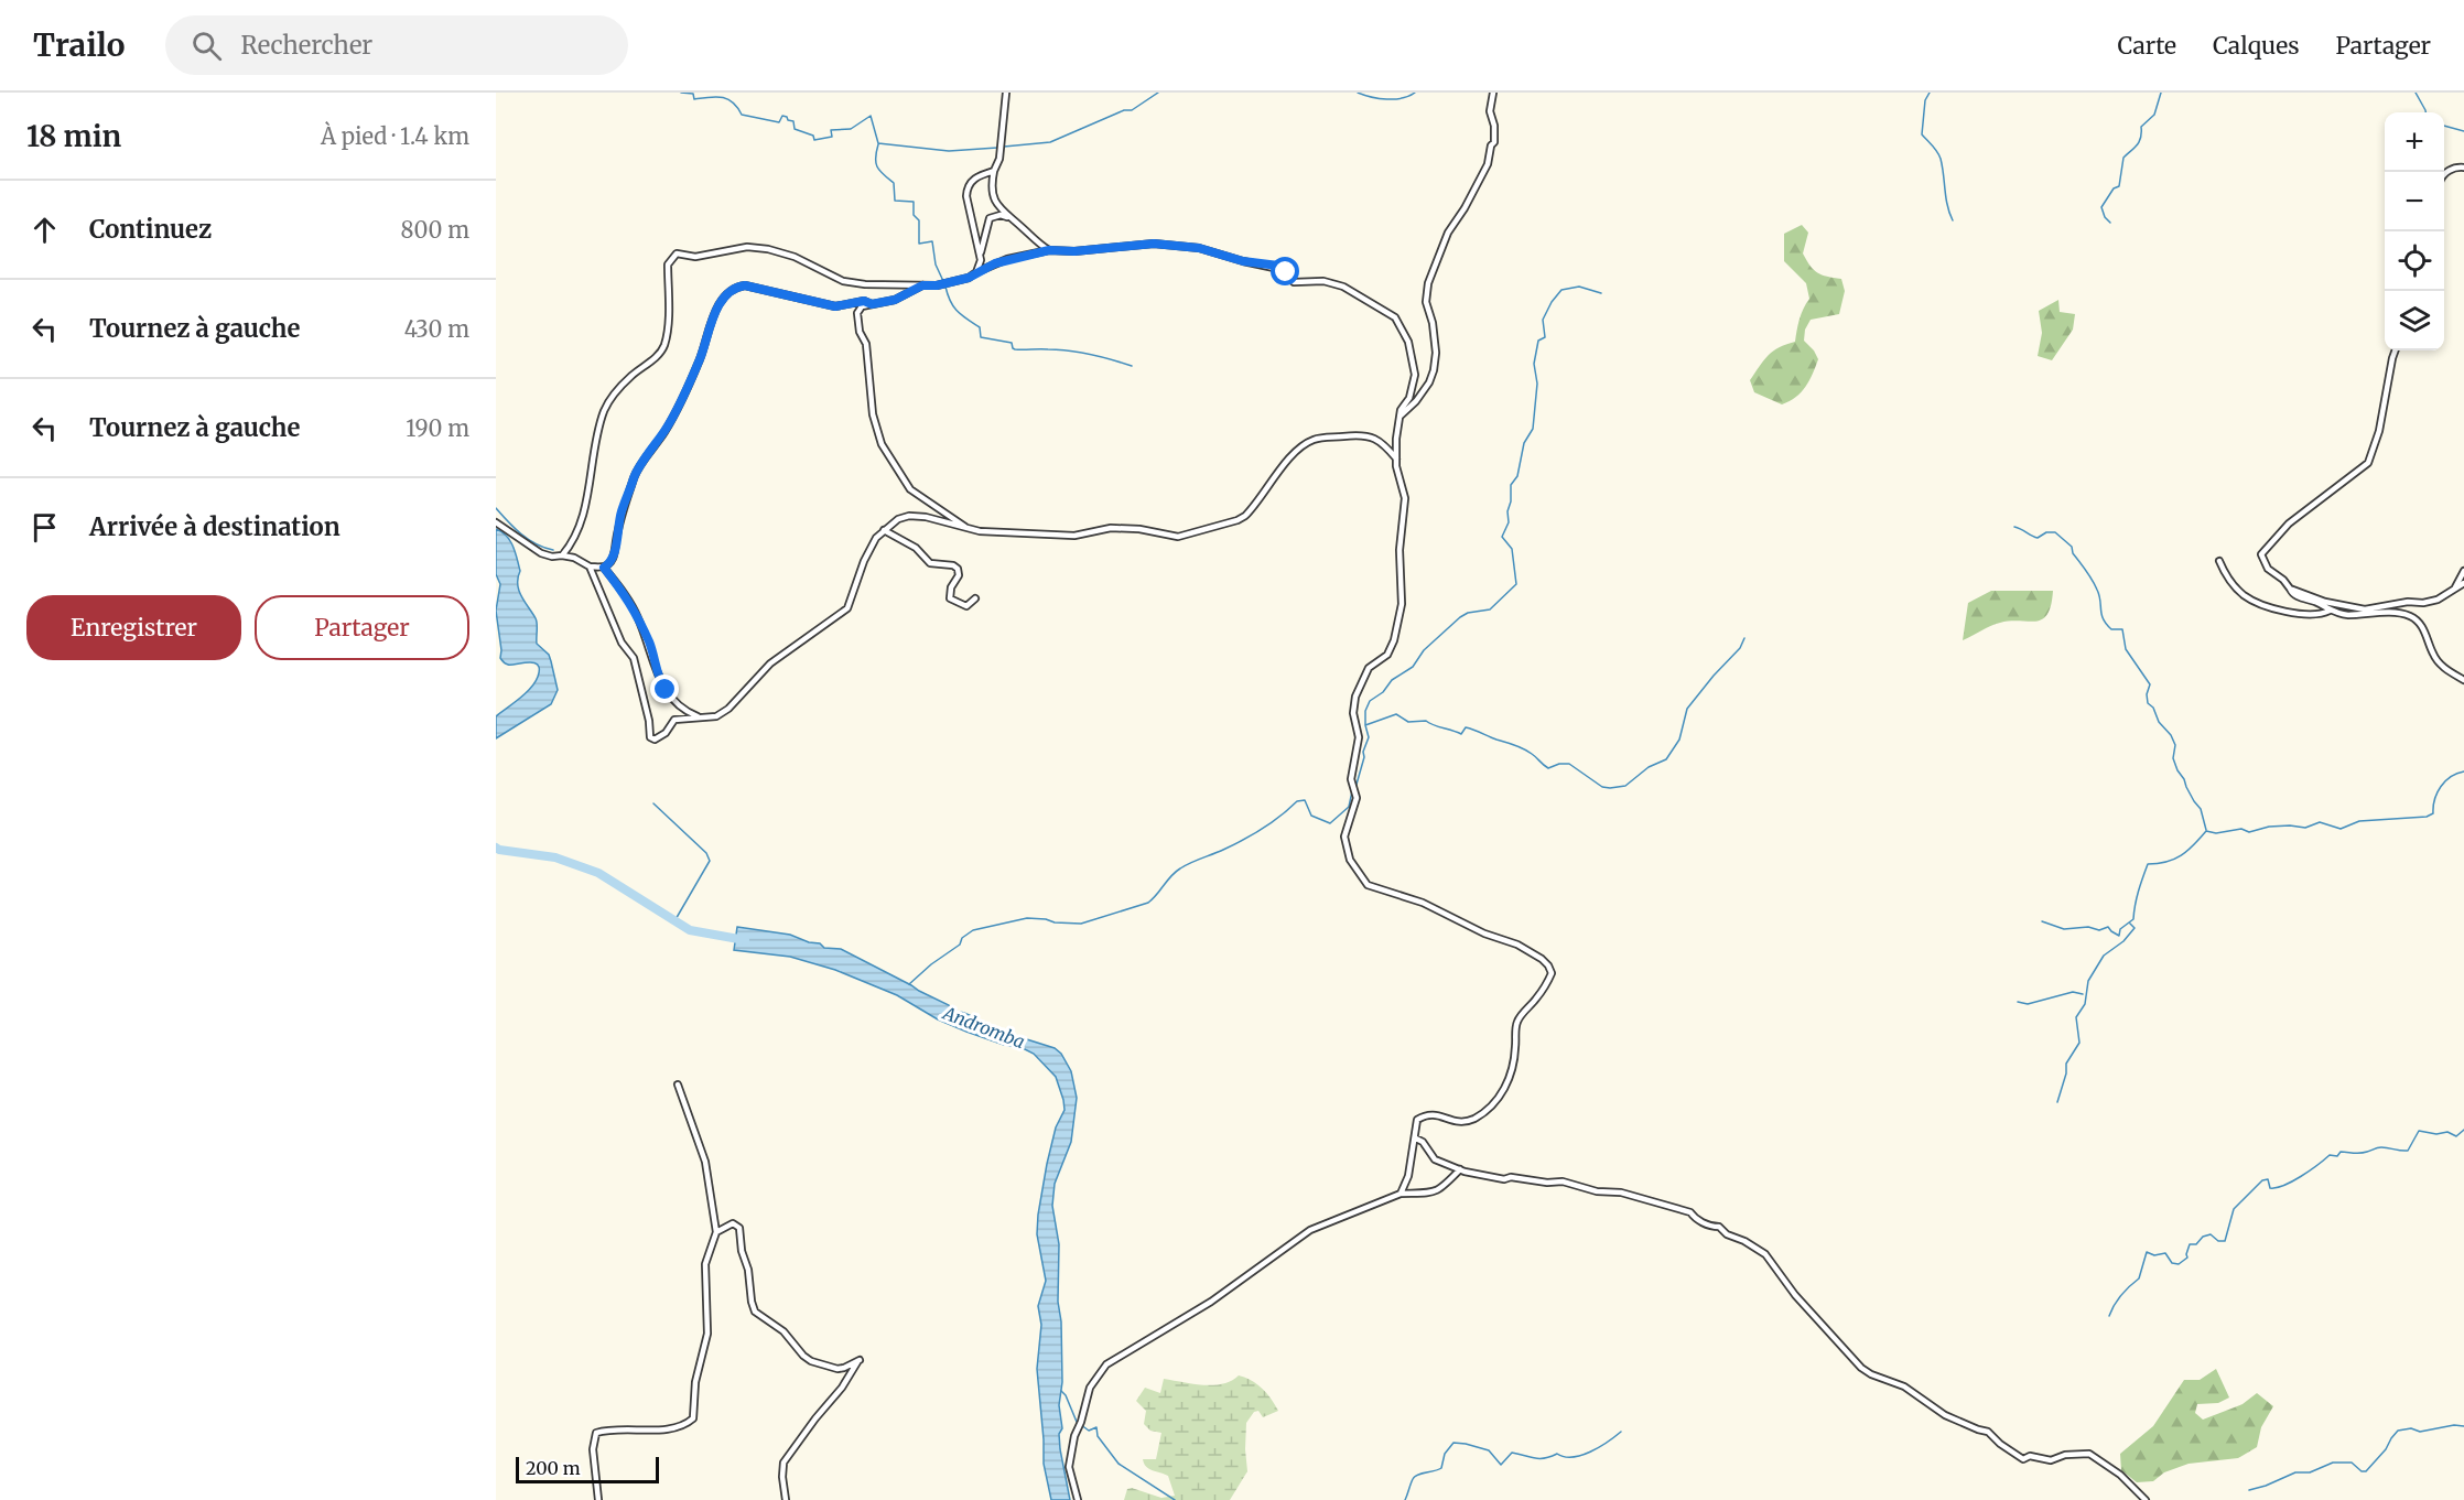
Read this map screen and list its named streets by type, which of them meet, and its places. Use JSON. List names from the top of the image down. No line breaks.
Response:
{"water":["Andromba"],"scale_bar":"200 m","page":{"header":"Trailo","search":"Rechercher","nav":["Carte","Calques","Partager"],"heading":["18 min","À pied · 1.4 km"],"map_buttons":["+","−"],"list":[["Continuez","800 m"],["Tournez à gauche","430 m"],["Tournez à gauche","190 m"],"Arrivée à destination"],"buttons":["Enregistrer","Partager"],"scale":"200 m"}}
